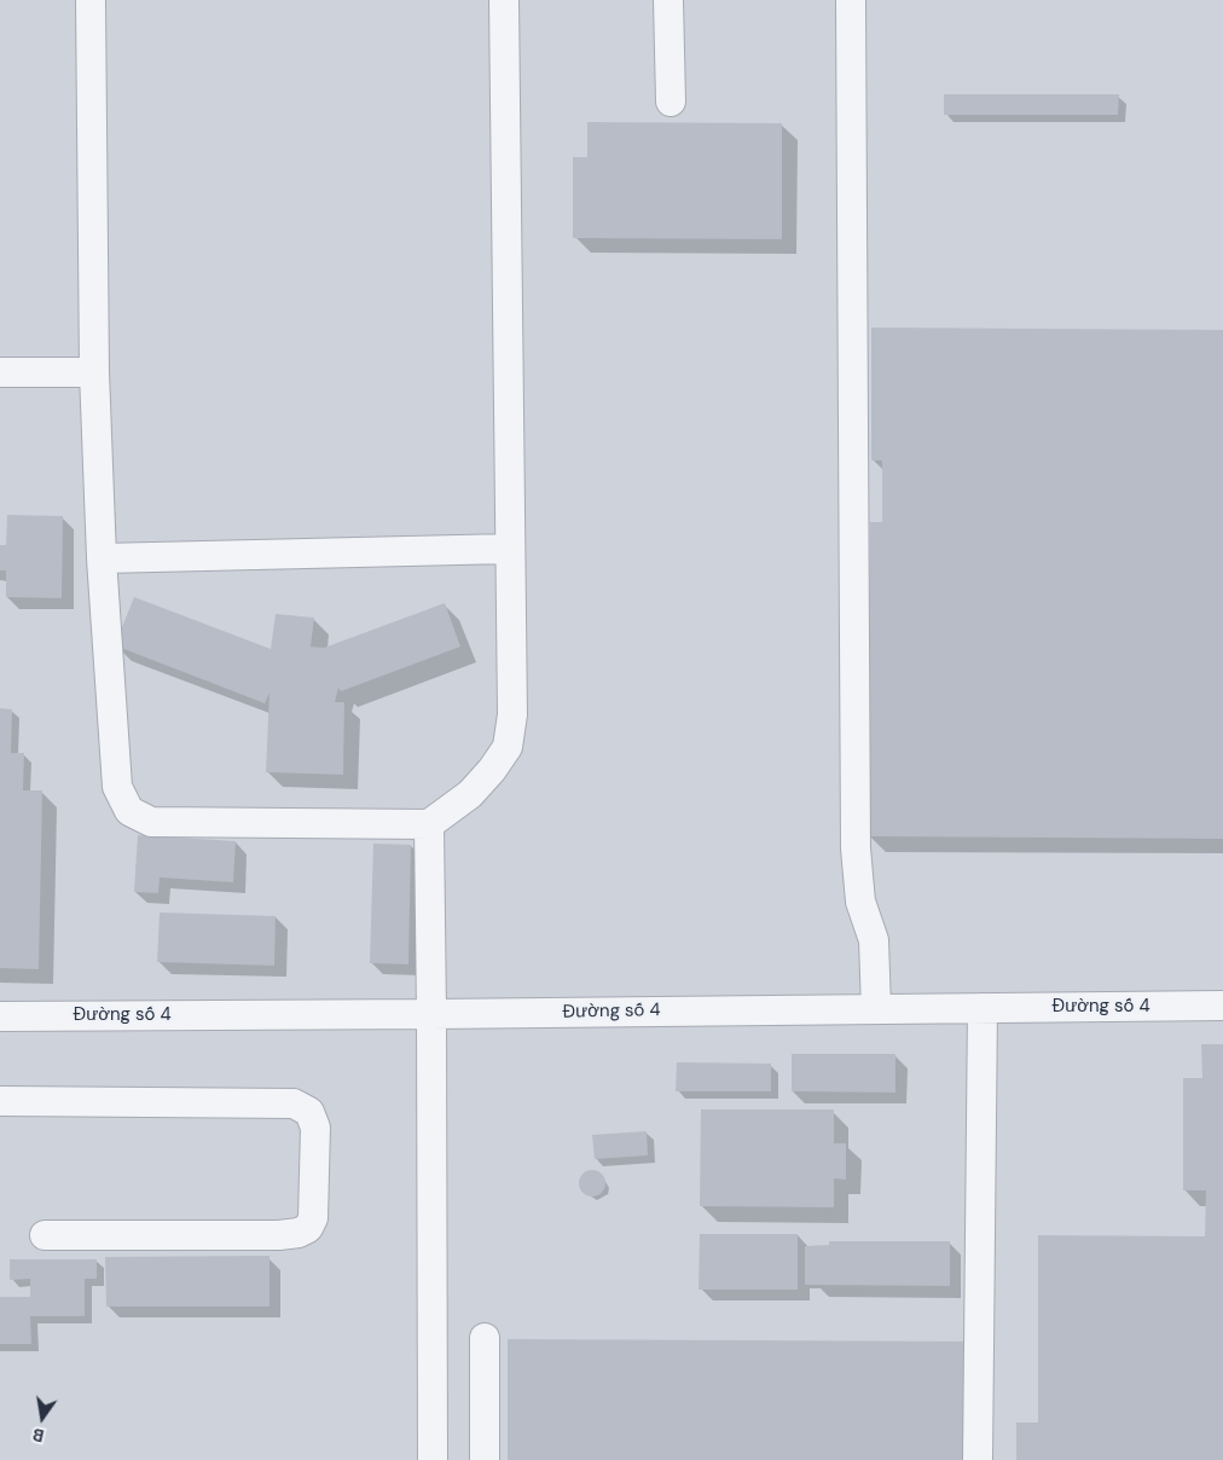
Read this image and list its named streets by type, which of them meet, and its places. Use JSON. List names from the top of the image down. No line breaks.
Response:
{"streets":{"street":["Đường số 4"]},"north":"bottom"}
